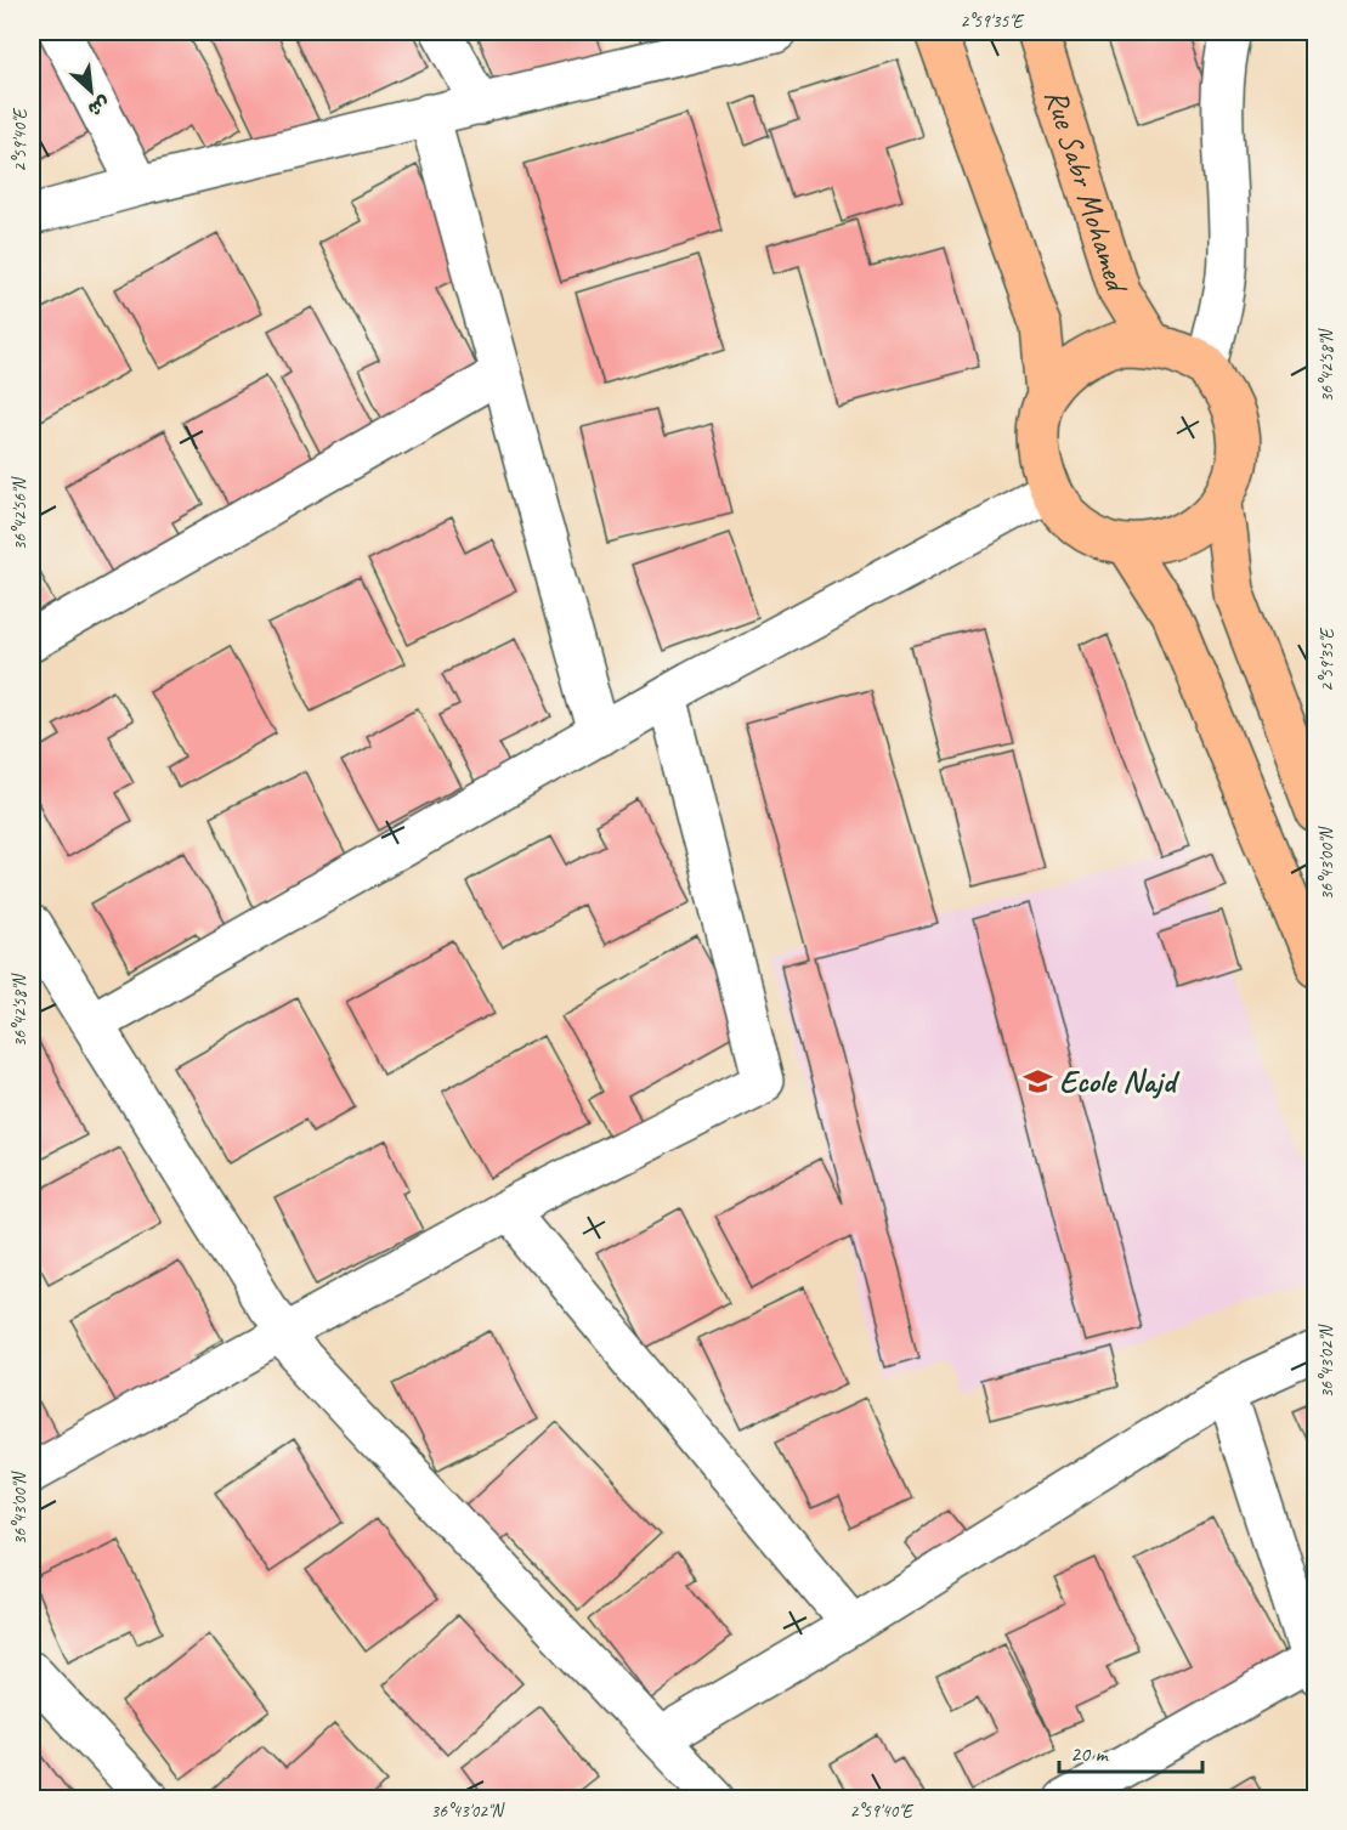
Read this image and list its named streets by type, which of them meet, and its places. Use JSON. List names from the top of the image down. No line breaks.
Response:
{"streets":{"main road":["Rue Sabr Mohamed"]},"places":{"school or university":["Ecole Najd"]},"scale_bar":"20 m","north":"bottom right","coordinates":["2°59'35\"E","2°59'40\"E","36°42'58\"N","36°42'56\"N","36°43'00\"N","36°43'02\"N"]}
